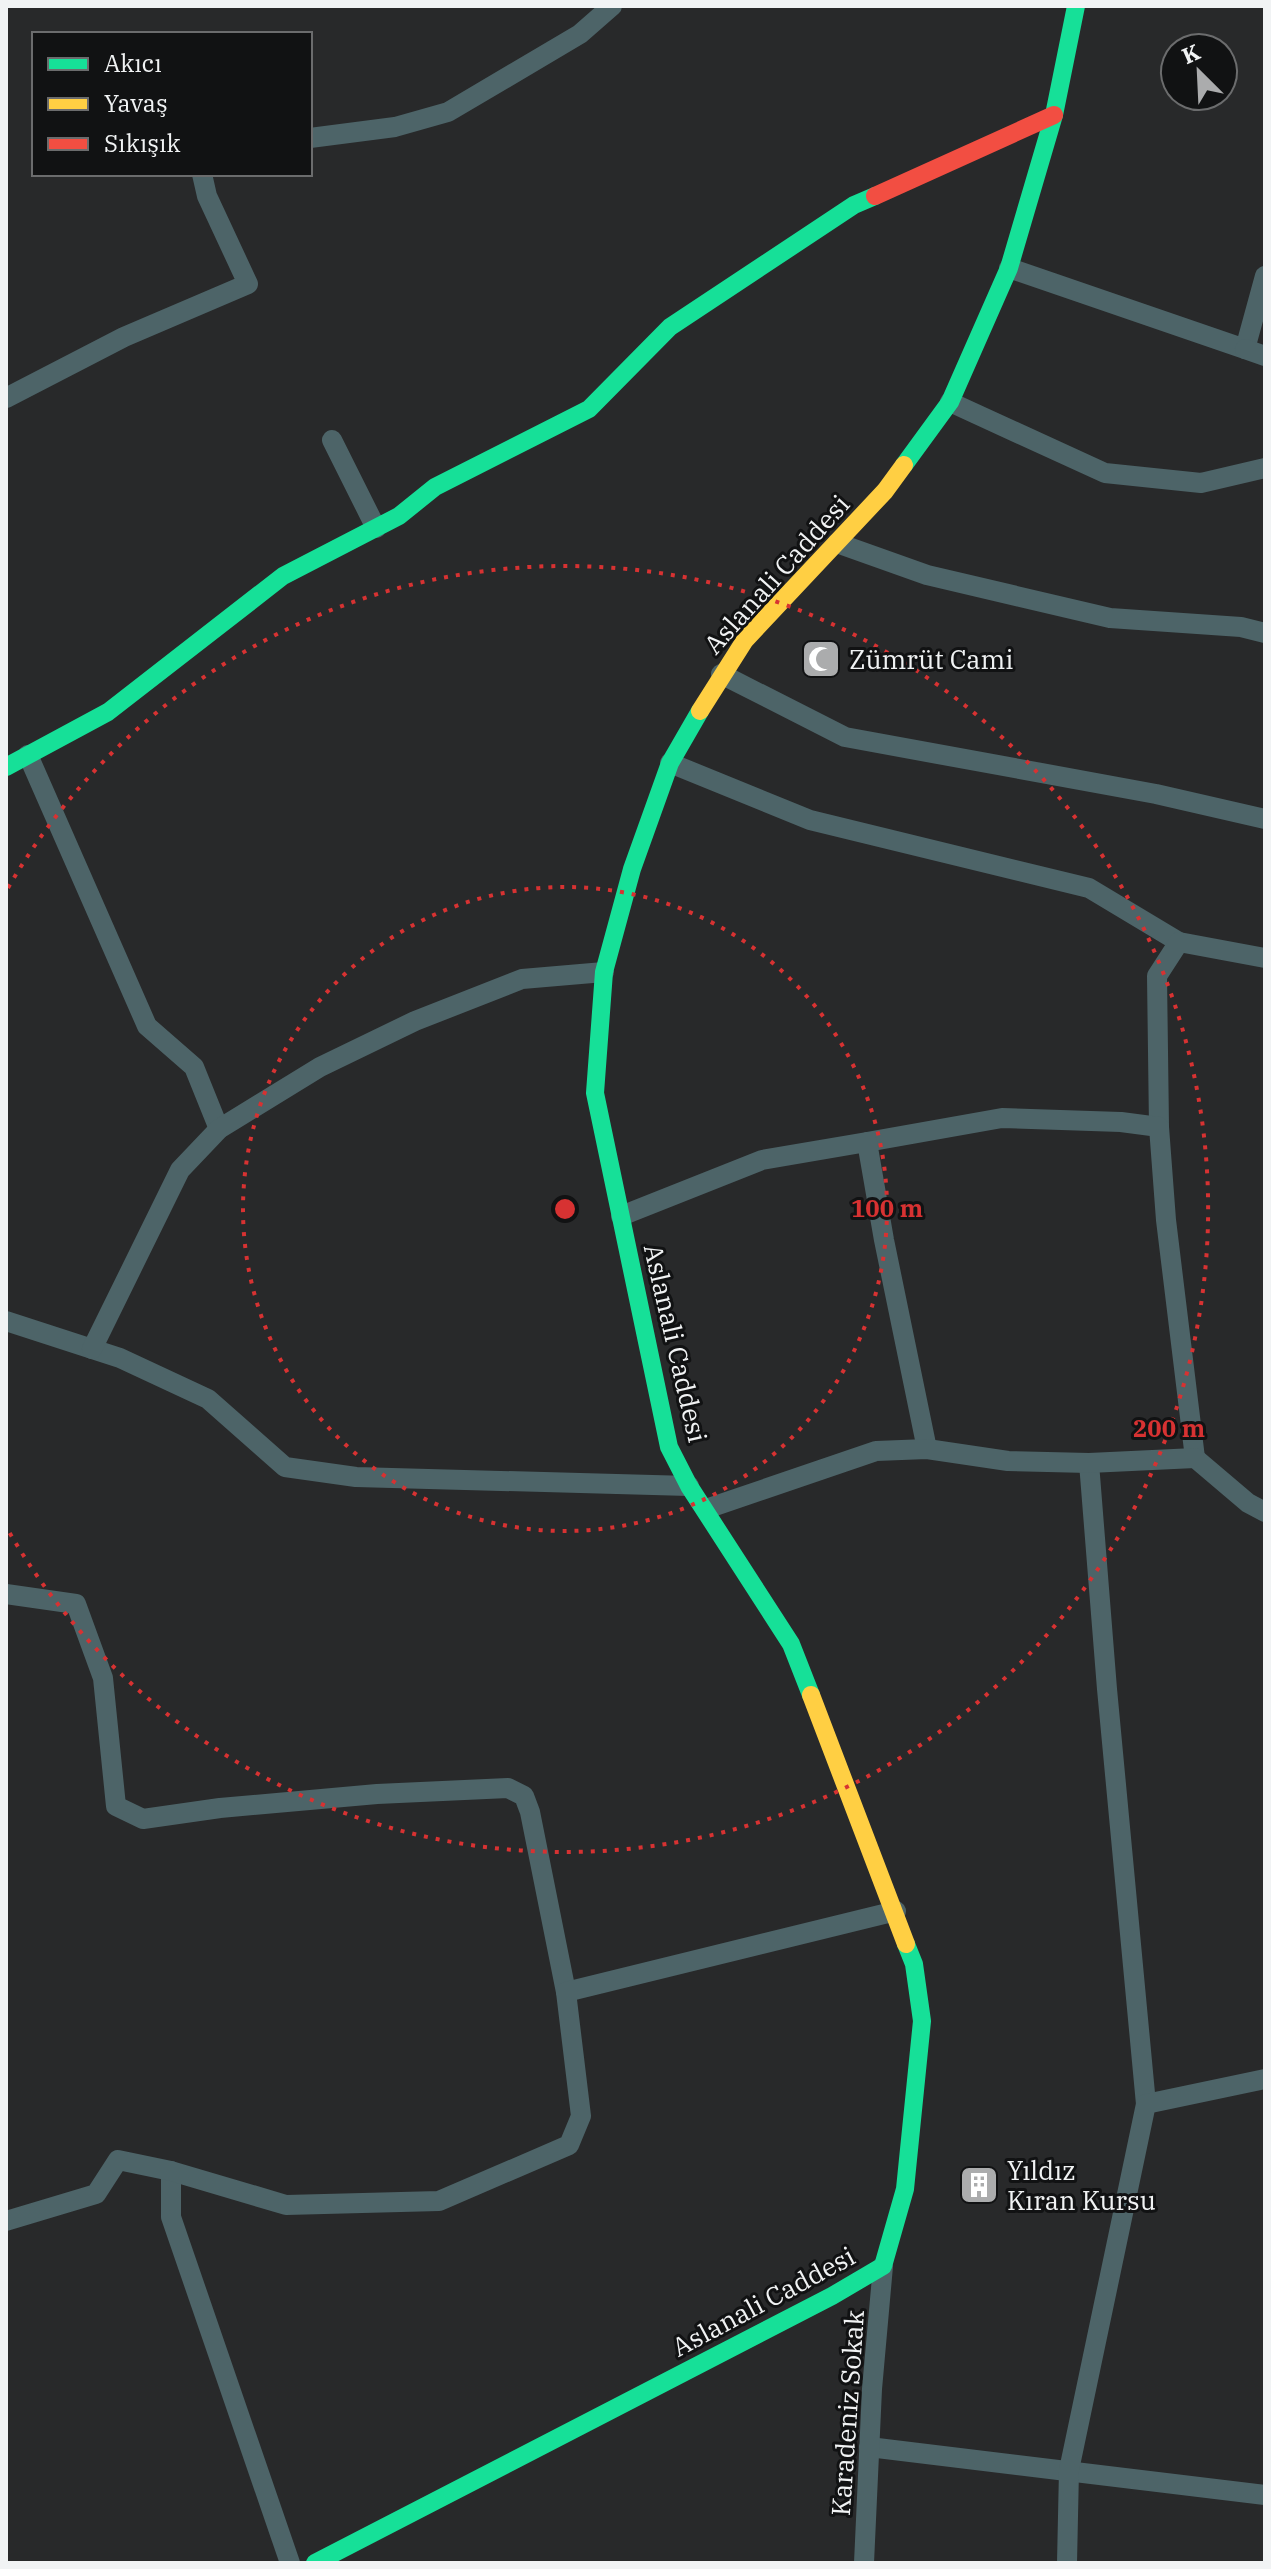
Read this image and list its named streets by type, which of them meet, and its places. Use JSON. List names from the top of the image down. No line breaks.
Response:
{"streets":{"street":["Aslanali Caddesi","Karadeniz Sokak"]},"crossings":[["Aslanali Caddesi","Karadeniz Sokak"]],"places":{"mosque":["Zümrüt Cami"],"building":["Yıldız Kıran Kursu"]},"legend":["Akıcı","Yavaş","Sıkışık"],"north":"top left","rings":["100 m","200 m"]}
